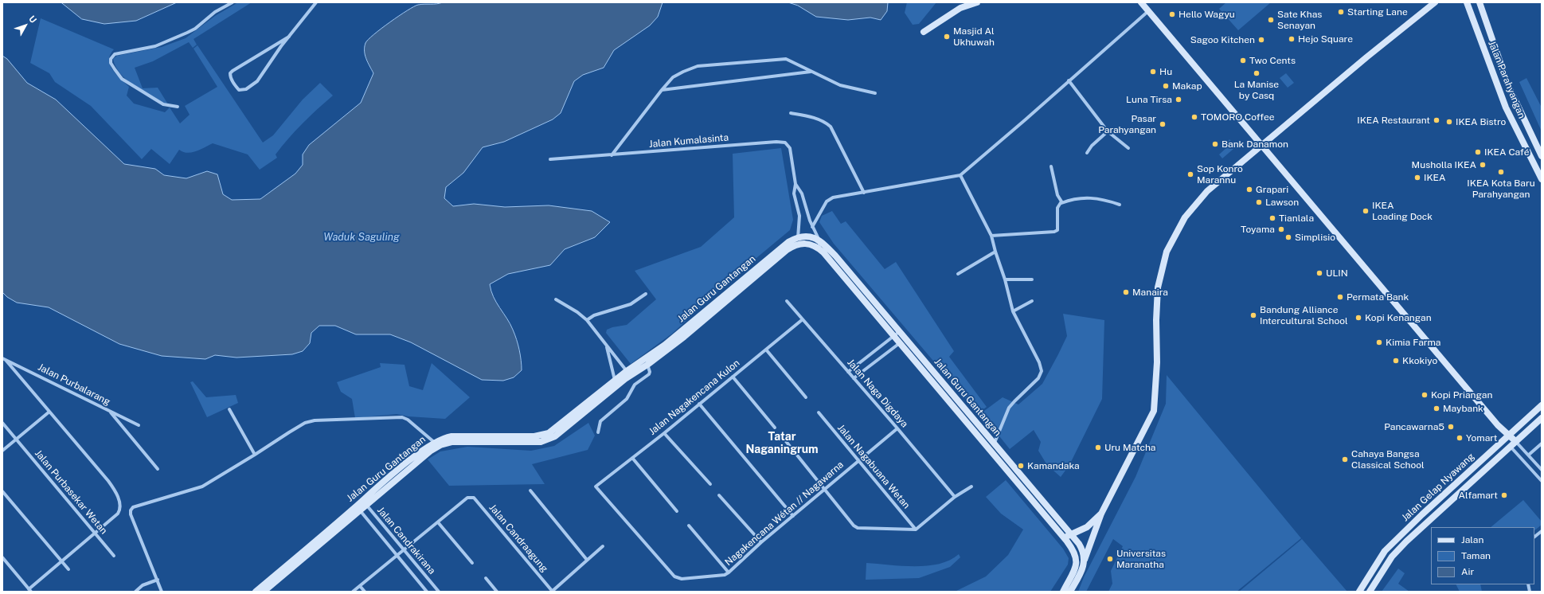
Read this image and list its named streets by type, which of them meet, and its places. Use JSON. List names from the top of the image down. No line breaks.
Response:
{"streets":{"street":["Jalan Parahyangan","Jalan Kumalasinta","Jalan Guru Gantangan","Jalan Purbalarang","Jalan Naga Digdaya","Jalan Nagakencana Kulon","Jalan Nagabuana Wetan","Jalan Gelap Nyawang","Jalan Purbasekar Wetan","Nagakencana Wétan // Nagawarna","Jalan Candraagung","Jalan Candrakirana"]},"crossings":[["Jalan Guru Gantangan","Jalan Candrakirana"],["Jalan Naga Digdaya","Jalan Nagakencana Kulon"],["Jalan Naga Digdaya","Nagakencana Wétan // Nagawarna"],["Jalan Nagakencana Kulon","Nagakencana Wétan // Nagawarna"],["Jalan Nagabuana Wetan","Nagakencana Wétan // Nagawarna"]],"districts":["Tatar Naganingrum"],"water":["Waduk Saguling"],"places":["Starting Lane","Hello Wagyu","Sate Khas Senayan","Masjid Al Ukhuwah","Hejo Square","Sagoo Kitchen","Two Cents","Hu","La Manise by Casq","Makap","Luna Tirsa","TOMORO Coffee","IKEA Restaurant","IKEA Bistro","Pasar Parahyangan","Bank Danamon","IKEA Café","Musholla IKEA","IKEA Kota Baru Parahyangan","Sop Konro Marannu","IKEA","Grapari","Lawson","IKEA Loading Dock","Tianlala","Toyama","Simplisio","ULIN","Manaira","Permata Bank","Bandung Alliance Intercultural School","Kopi Kenangan","Kimia Farma","Kkokiyo","Kopi Priangan","Maybank","Pancawarna5","Yomart","Uru Matcha","Cahaya Bangsa Classical School","Kamandaka","Alfamart","Universitas Maranatha"],"legend":["Jalan","Taman","Air"],"north":"top right"}
